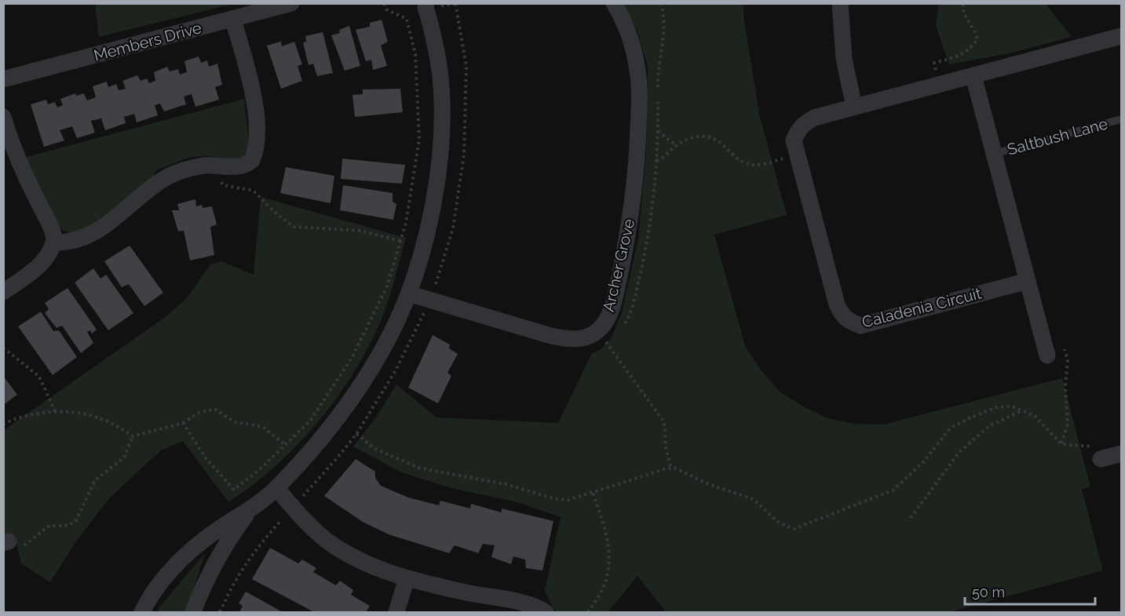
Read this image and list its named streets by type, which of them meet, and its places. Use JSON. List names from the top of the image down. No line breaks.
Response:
{"streets":{"street":["Members Drive","Archer Grove","Caladenia Circuit"],"lane":["Saltbush Lane"]},"scale_bar":"50 m"}
